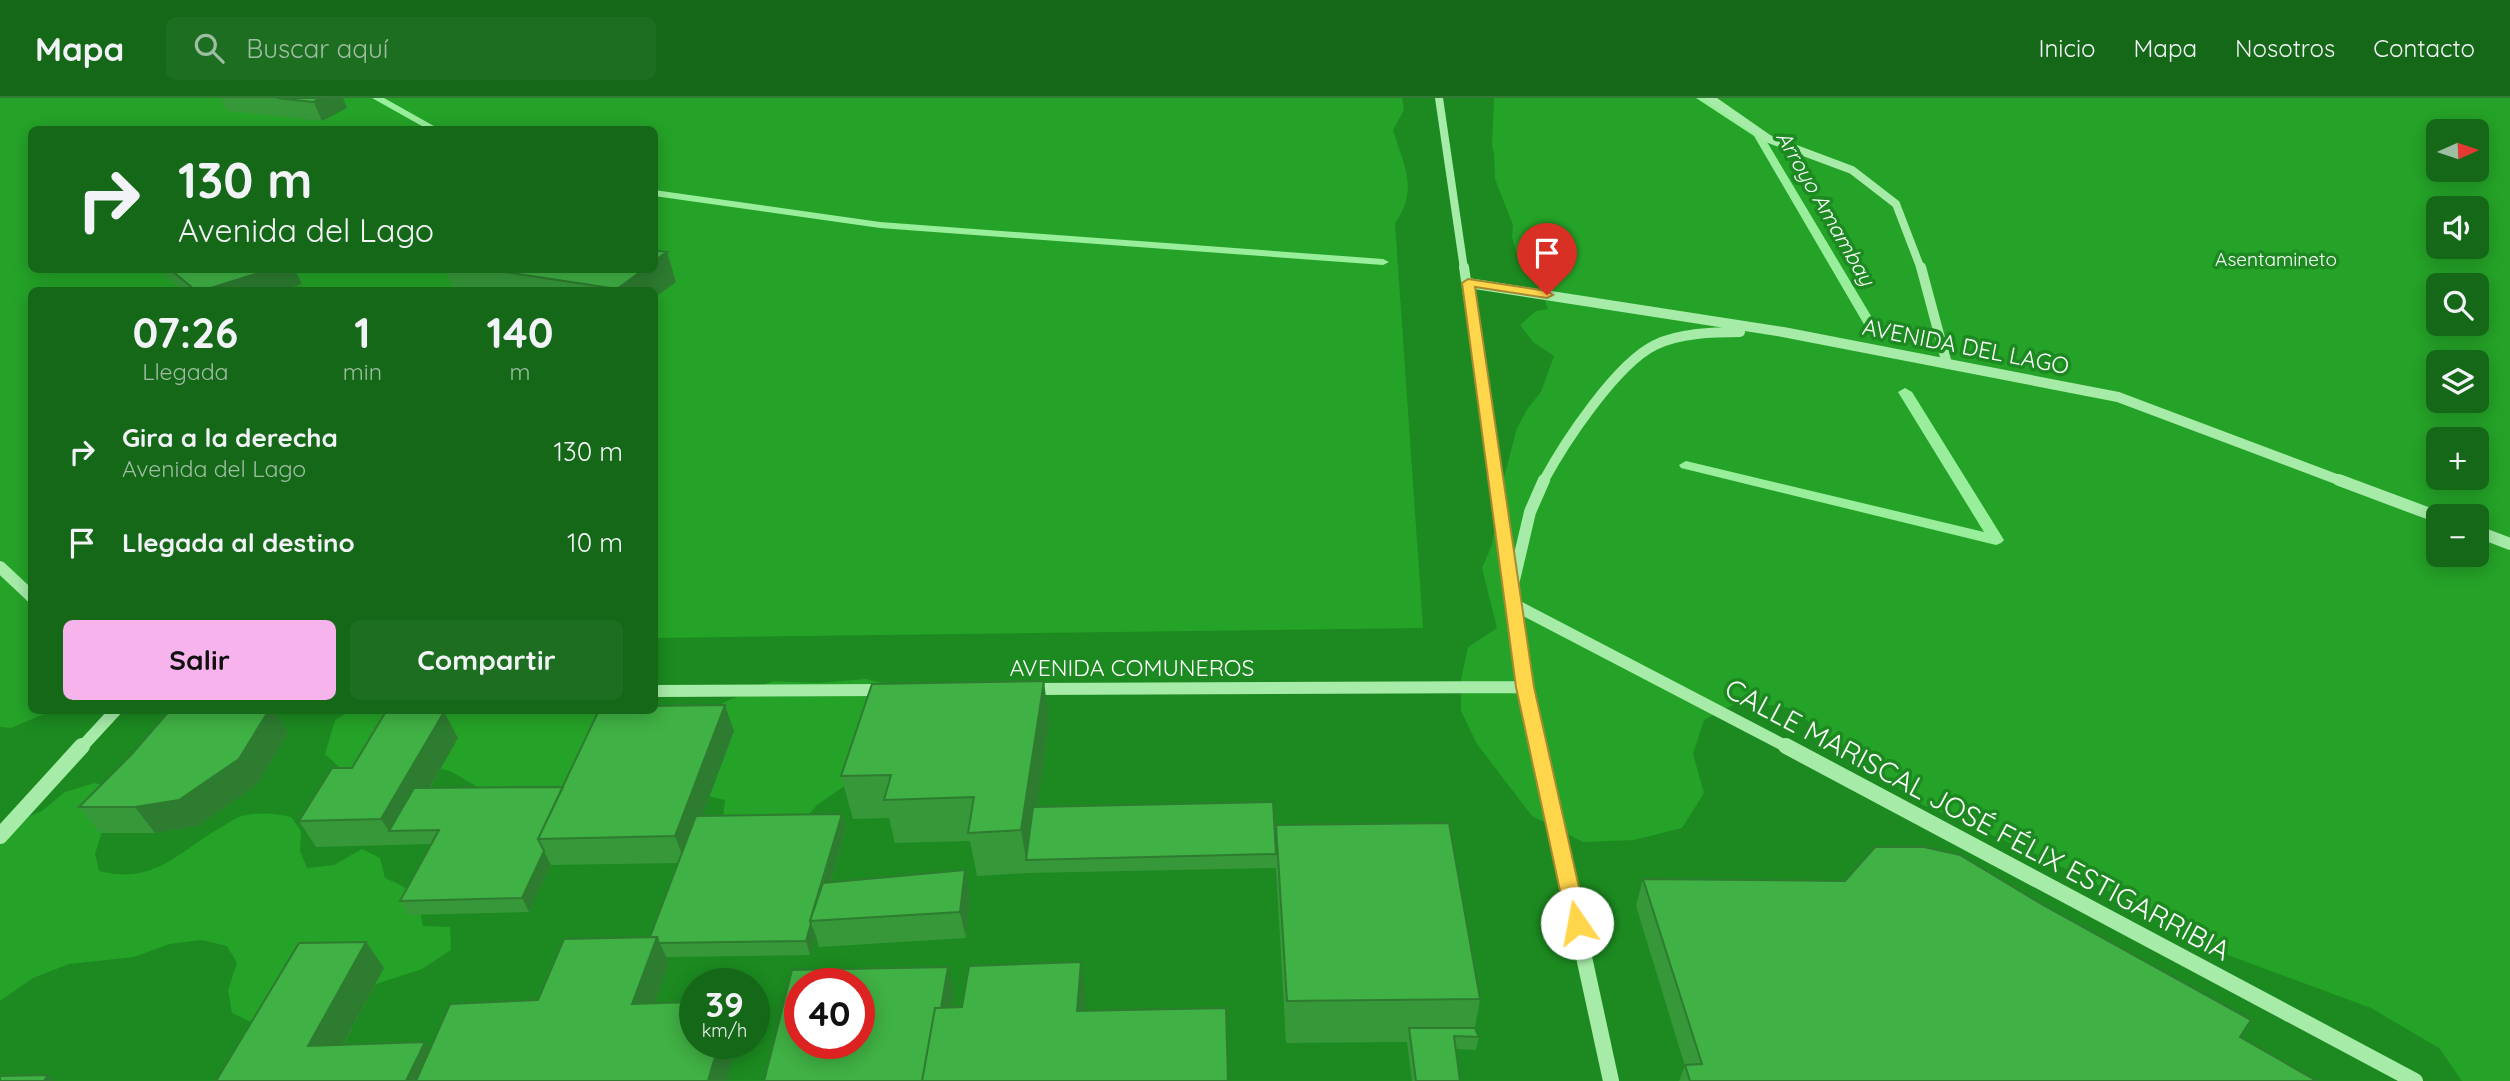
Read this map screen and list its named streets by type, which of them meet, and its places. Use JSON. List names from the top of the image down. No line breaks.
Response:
{"streets":{"street":["AVENIDA DEL LAGO","AVENIDA COMUNEROS","CALLE MARISCAL JOSÉ FÉLIX ESTIGARRIBIA"]},"water":["Arroyo Amambay"],"parks":["Asentamineto"],"north":"right","page":{"header":"Mapa","search":"Buscar aquí","nav":["Inicio","Mapa","Nosotros","Contacto"],"map_buttons":["+","−"],"turn":["130 m","Avenida del Lago"],"eta":["07:26","Llegada","1","min","140","m"],"list":[{"name":"Gira a la derecha","note":"Avenida del Lago","value":"130 m"},{"name":"Llegada al destino","value":"10 m"}],"buttons":["Salir","Compartir"],"speed":"39 km/h","limit":"40"}}
